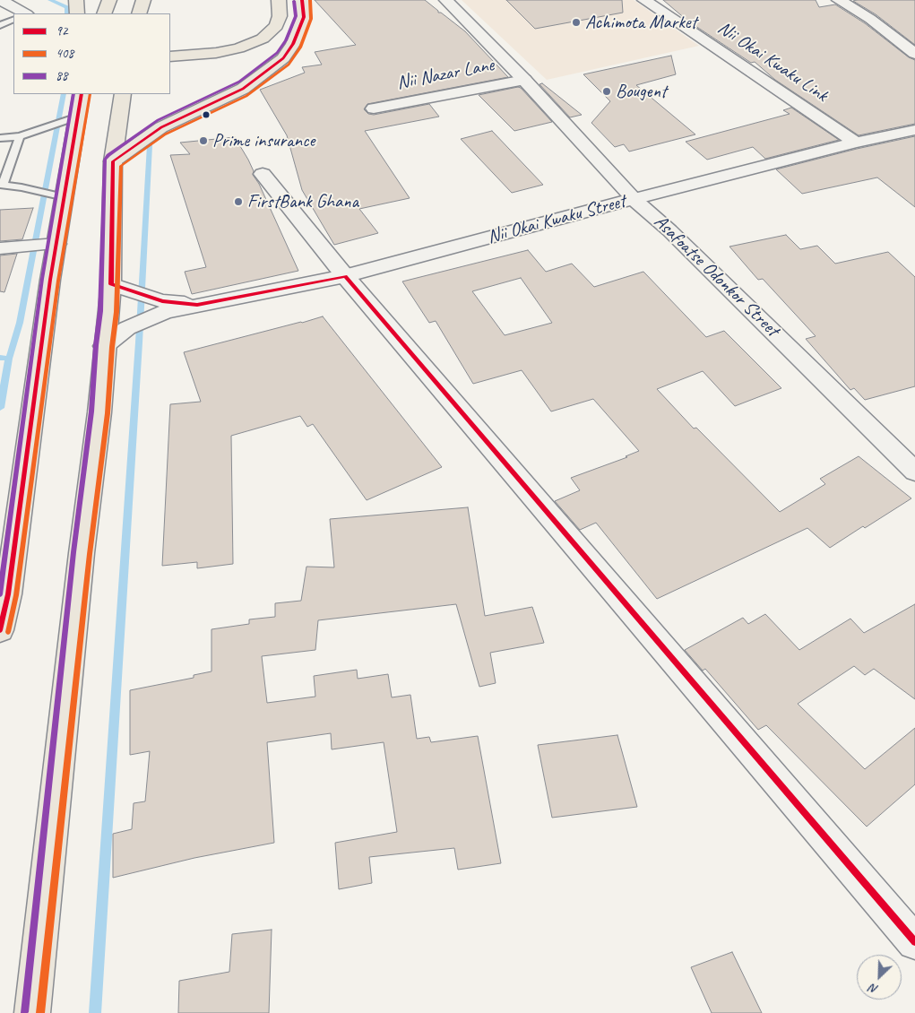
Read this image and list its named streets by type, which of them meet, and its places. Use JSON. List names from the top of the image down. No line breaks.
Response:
{"streets":{"street":["Nii Okai Kwaku Link","Nii Nazar Lane","Nii Okai Kwaku Street","Asafoatse Odonkor Street"]},"crossings":[["Nii Okai Kwaku Link","Nii Okai Kwaku Street"],["Nii Nazar Lane","Asafoatse Odonkor Street"],["Nii Okai Kwaku Street","Asafoatse Odonkor Street"]],"places":["Achimota Market","Bougent","Prime insurance","FirstBank Ghana"],"lines":["transit line 92","transit line 408","transit line 88"],"legend":["92","408","88"],"north":"bottom left"}
